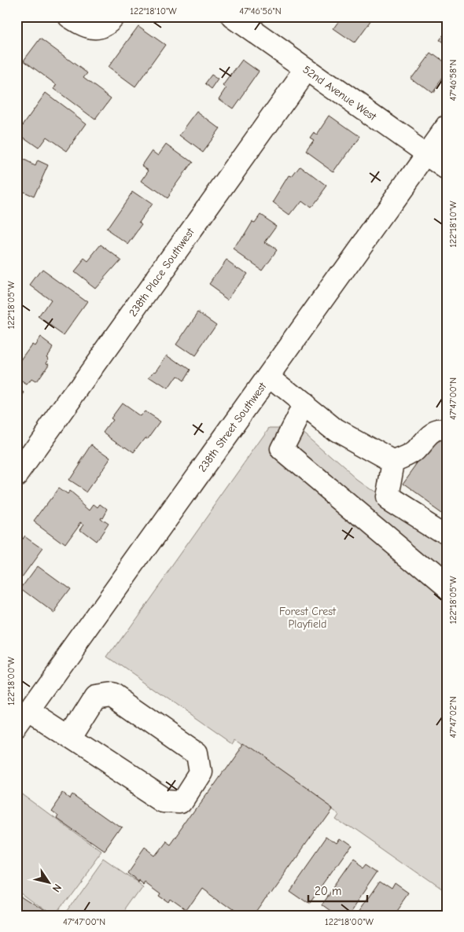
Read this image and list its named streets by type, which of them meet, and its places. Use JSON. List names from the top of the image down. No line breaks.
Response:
{"streets":{"street":["52nd Avenue West","238th Place Southwest","238th Street Southwest"]},"crossings":[["52nd Avenue West","238th Place Southwest"],["52nd Avenue West","238th Street Southwest"]],"parks":["Forest Crest Playfield"],"scale_bar":"20 m","north":"bottom right","coordinates":["122°18'10\"W","47°46'56\"N","47°46'58\"N","122°18'05\"W","47°47'00\"N","122°18'00\"W","47°47'02\"N"]}
